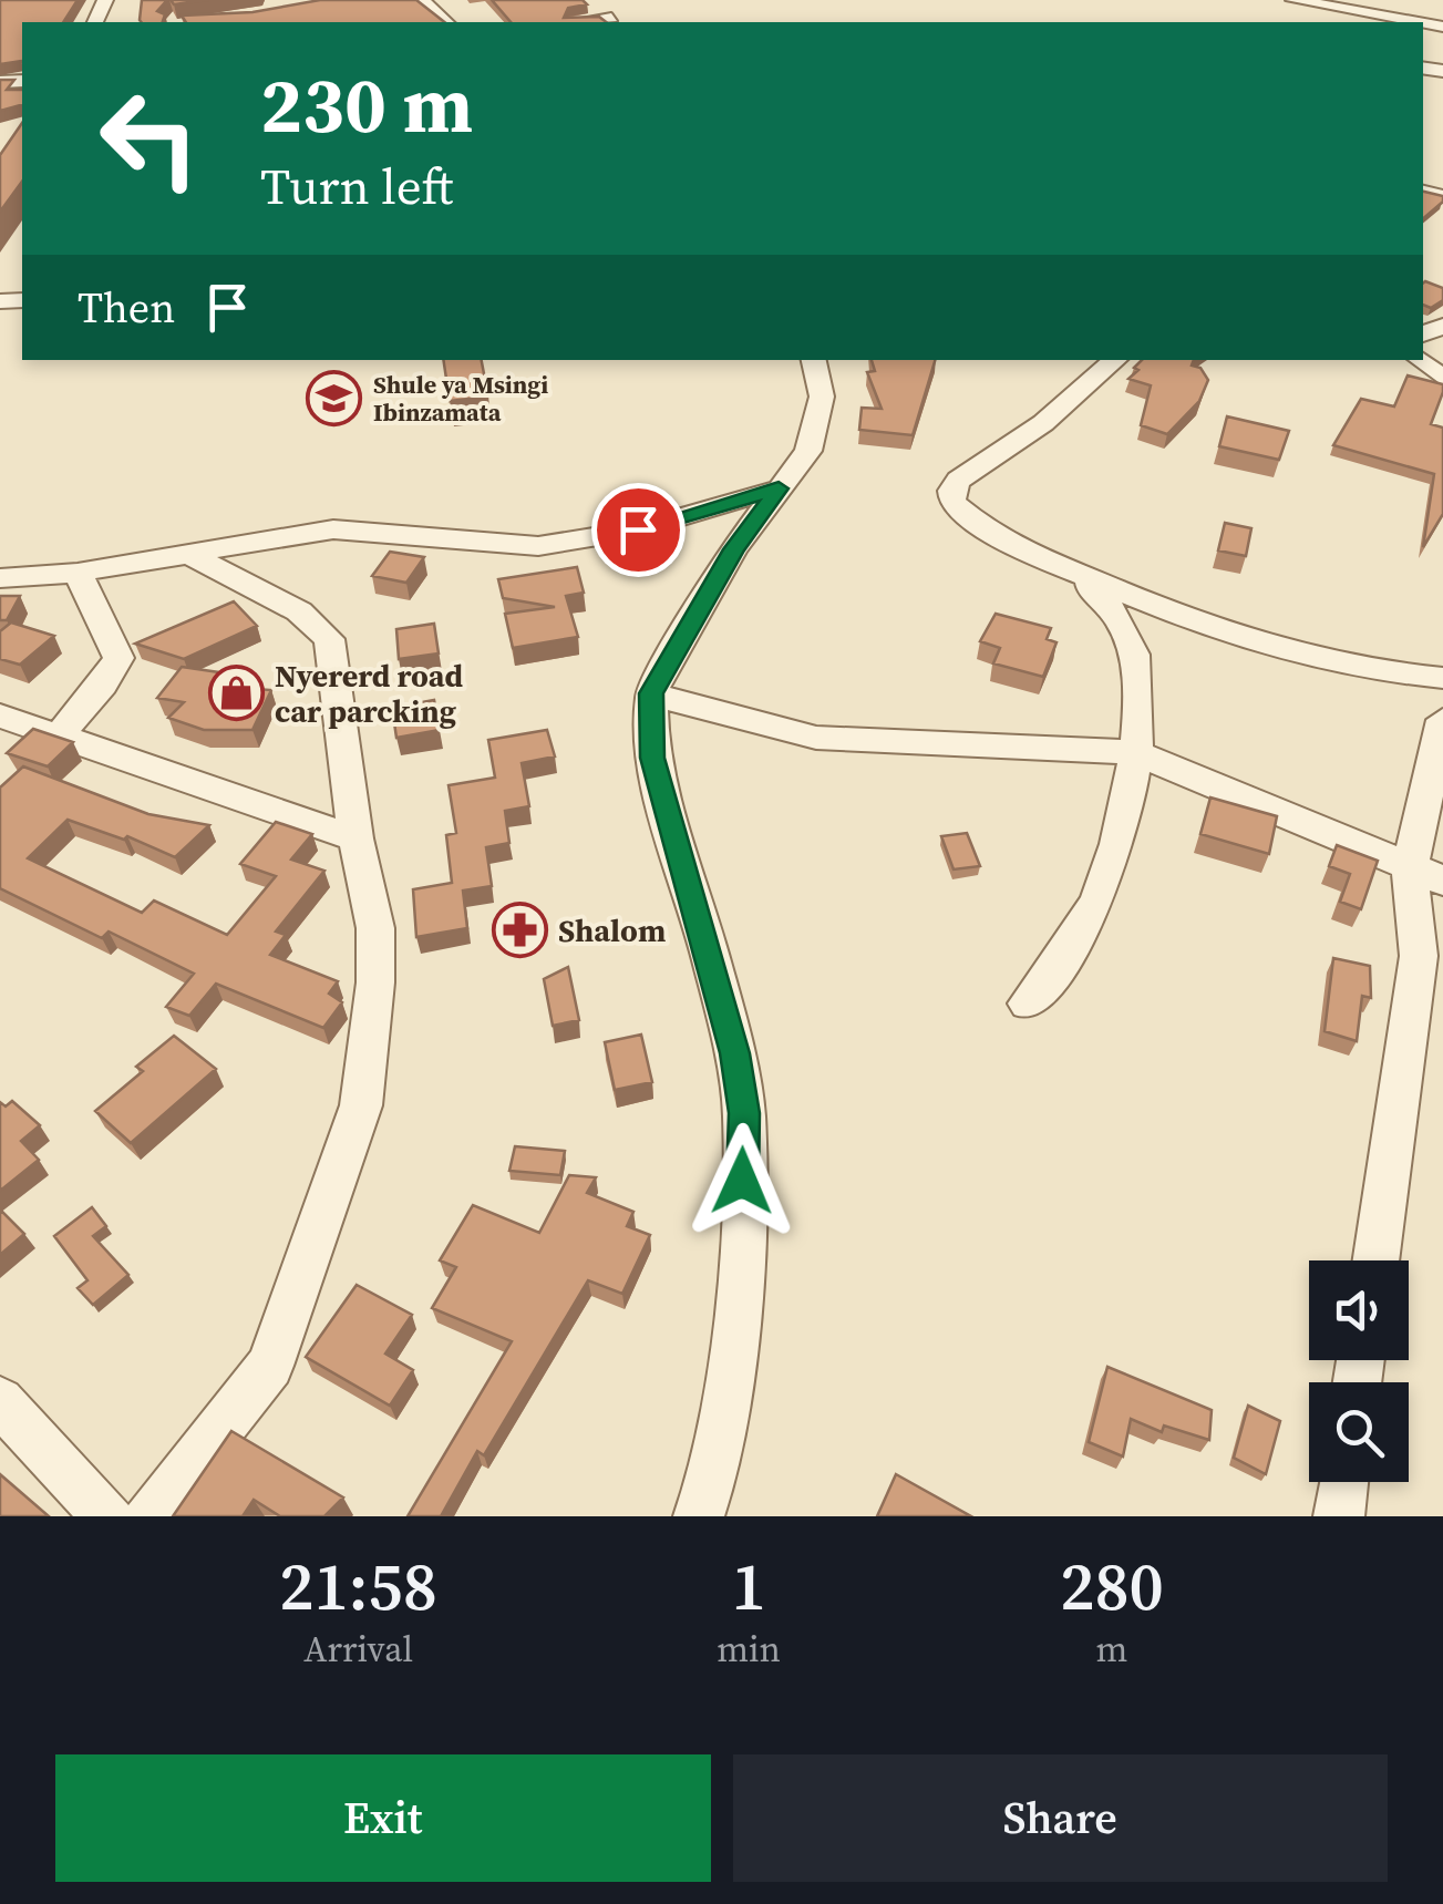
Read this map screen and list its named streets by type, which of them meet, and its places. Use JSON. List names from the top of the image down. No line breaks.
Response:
{"places":{"school or university":["Shule ya Msingi Ibinzamata"],"shop":["Nyererd road car parcking"],"pharmacy":["Shalom"]},"page":{"turn":["230 m","Turn left"],"then":"Then","eta":["21:58","Arrival","1","min","280","m"],"buttons":["Exit","Share"]}}
